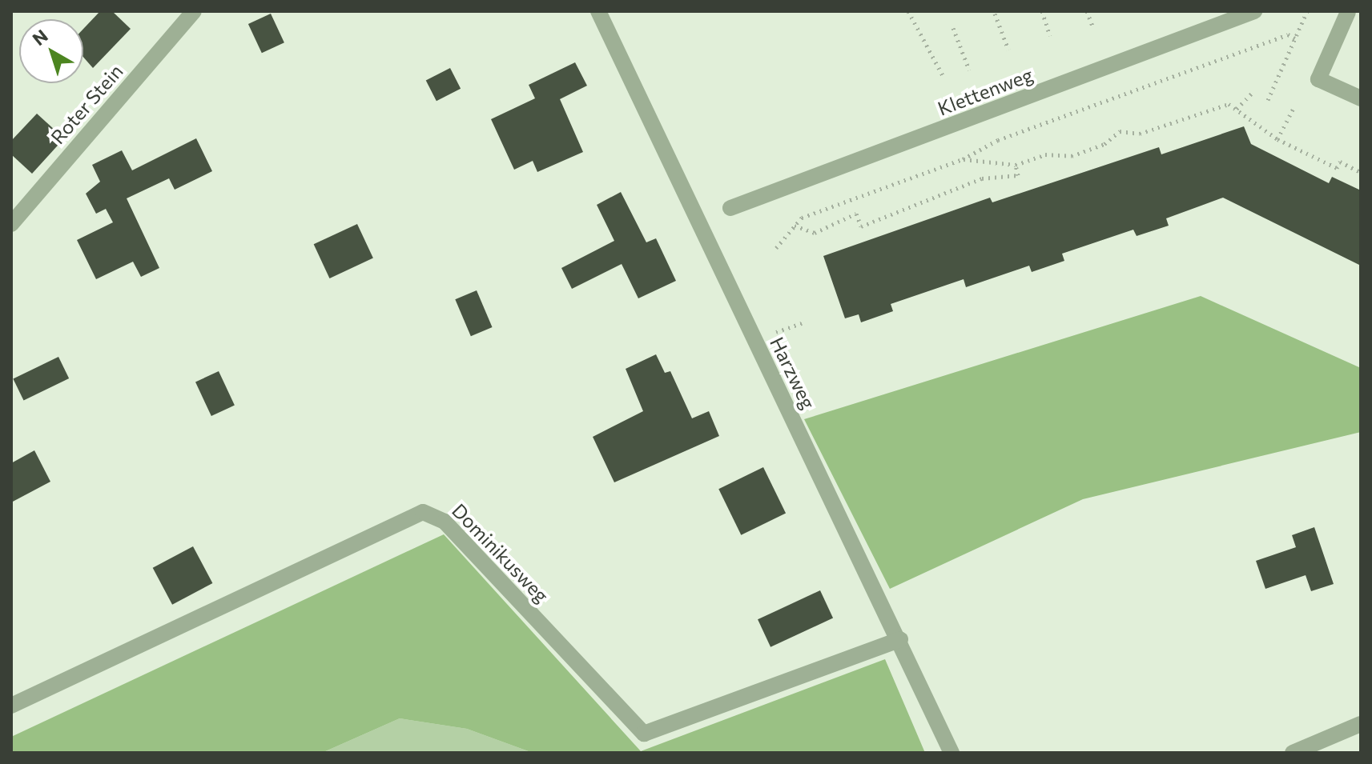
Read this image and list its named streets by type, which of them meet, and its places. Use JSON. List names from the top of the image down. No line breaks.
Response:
{"streets":{"street":["Klettenweg","Roter Stein","Harzweg","Dominikusweg"]},"crossings":[["Harzweg","Dominikusweg"]],"north":"top left"}
